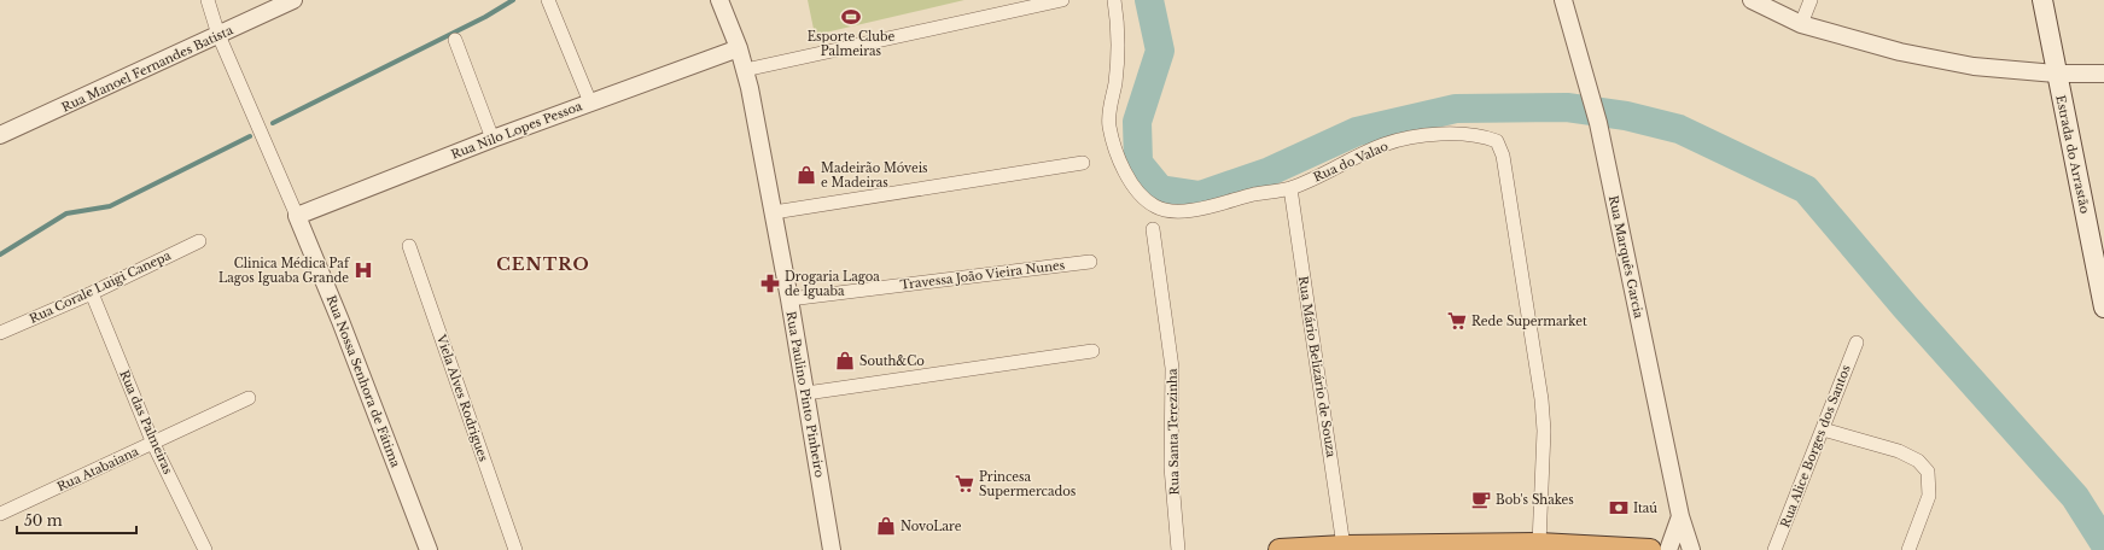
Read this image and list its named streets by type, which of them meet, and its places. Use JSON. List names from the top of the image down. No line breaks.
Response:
{"streets":{"main road":["Estrada do Arrastão"],"street":["Rua Manoel Fernandes Batista","Rua Nilo Lopes Pessoa","Rua do Valao","Rua Marquês Garcia","Travessa João Vieira Nunes","Rua Corale Luigi Canepa","Rua Mário Belizário de Souza","Rua Nossa Senhora de Fátima","Rua Paulino Pinto Pinheiro","Viela Alves Rodrigues","Rua das Palmeiras","Rua Santa Terezinha","Rua Alice Borges dos Santos","Rua Atabaiana"]},"crossings":[["Rua Manoel Fernandes Batista","Rua Nossa Senhora de Fátima"],["Rua Nilo Lopes Pessoa","Rua Nossa Senhora de Fátima"],["Rua Nilo Lopes Pessoa","Rua Paulino Pinto Pinheiro"],["Rua do Valao","Rua Mário Belizário de Souza"],["Travessa João Vieira Nunes","Rua Paulino Pinto Pinheiro"],["Rua Corale Luigi Canepa","Rua das Palmeiras"],["Rua das Palmeiras","Rua Atabaiana"]],"districts":["CENTRO"],"places":{"sports":["Esporte Clube Palmeiras"],"shop":["Madeirão Móveis e Madeiras","South&Co","NovoLare"],"hospital":["Clinica Médica Paf Lagos Iguaba Grande"],"pharmacy":["Drogaria Lagoa de Iguaba"],"supermarket":["Rede Supermarket","Princesa Supermercados"],"cafe":["Bob's Shakes"],"bank":["Itaú"]},"scale_bar":"50 m"}
